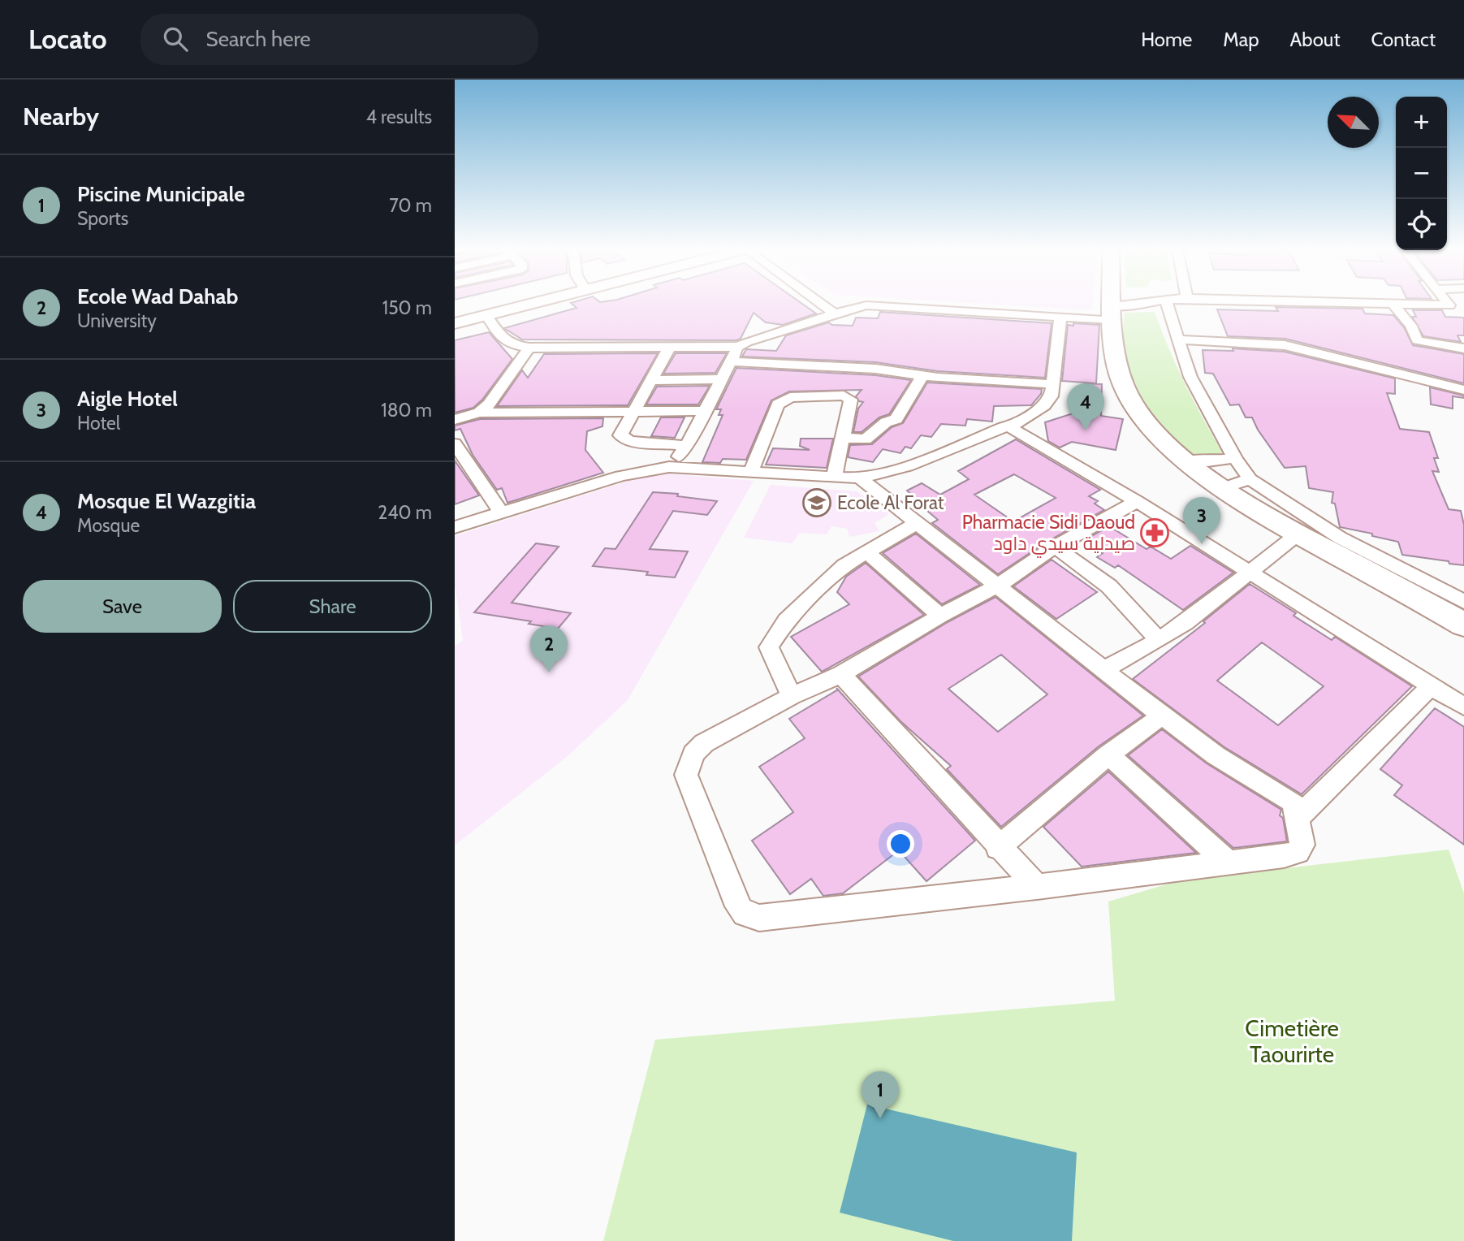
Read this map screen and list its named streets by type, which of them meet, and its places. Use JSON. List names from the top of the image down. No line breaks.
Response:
{"parks":["Cimetière Taourirte"],"places":{"school or university":["Ecole Al Forat"],"pharmacy":["Pharmacie Sidi Daoud صيدلية سيدي داود"]},"north":"top left","page":{"header":"Locato","search":"Search here","nav":["Home","Map","About","Contact"],"heading":["Nearby","4 results"],"map_buttons":["+","−"],"list":[{"mark":"1","name":"Piscine Municipale","note":"Sports","value":"70 m"},{"mark":"2","name":"Ecole Wad Dahab","note":"University","value":"150 m"},{"mark":"3","name":"Aigle Hotel","note":"Hotel","value":"180 m"},{"mark":"4","name":"Mosque El Wazgitia","note":"Mosque","value":"240 m"}],"pins":["4","3","2","1"],"buttons":["Save","Share"]}}
